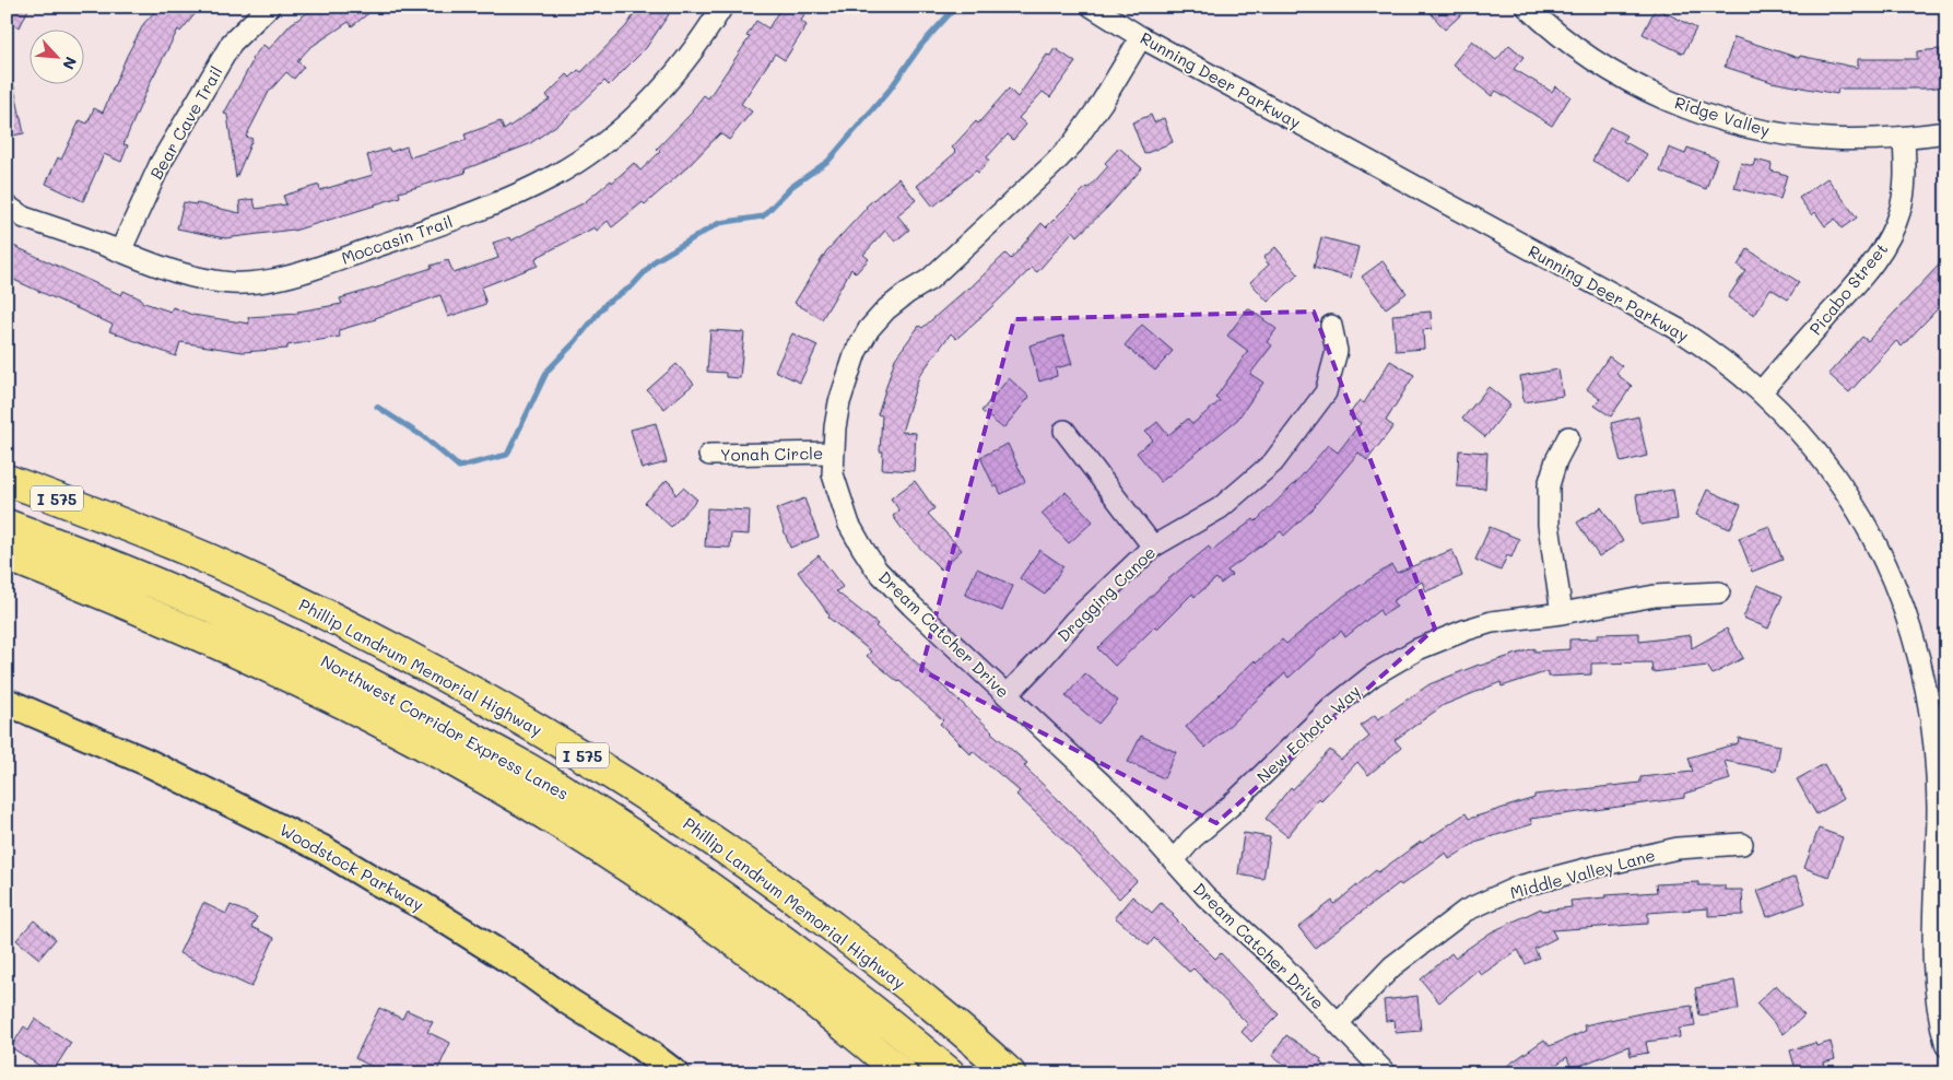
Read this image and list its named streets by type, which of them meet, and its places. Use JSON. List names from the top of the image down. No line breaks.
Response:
{"streets":{"highway":["I 575","Phillip Landrum Memorial Highway","Northwest Corridor Express Lanes"],"main road":["Woodstock Parkway"],"street":["Running Deer Parkway","Ridge Valley","Bear Cave Trail","Moccasin Trail","Picabo Street","Yonah Circle","Dragging Canoe","Dream Catcher Drive","New Echota Way","Middle Valley Lane"]},"crossings":[["Running Deer Parkway","Picabo Street"],["Running Deer Parkway","Dream Catcher Drive"],["Ridge Valley","Picabo Street"],["Bear Cave Trail","Moccasin Trail"],["Yonah Circle","Dream Catcher Drive"],["Dragging Canoe","Dream Catcher Drive"],["Dream Catcher Drive","New Echota Way"],["Dream Catcher Drive","Middle Valley Lane"]],"north":"bottom right"}
